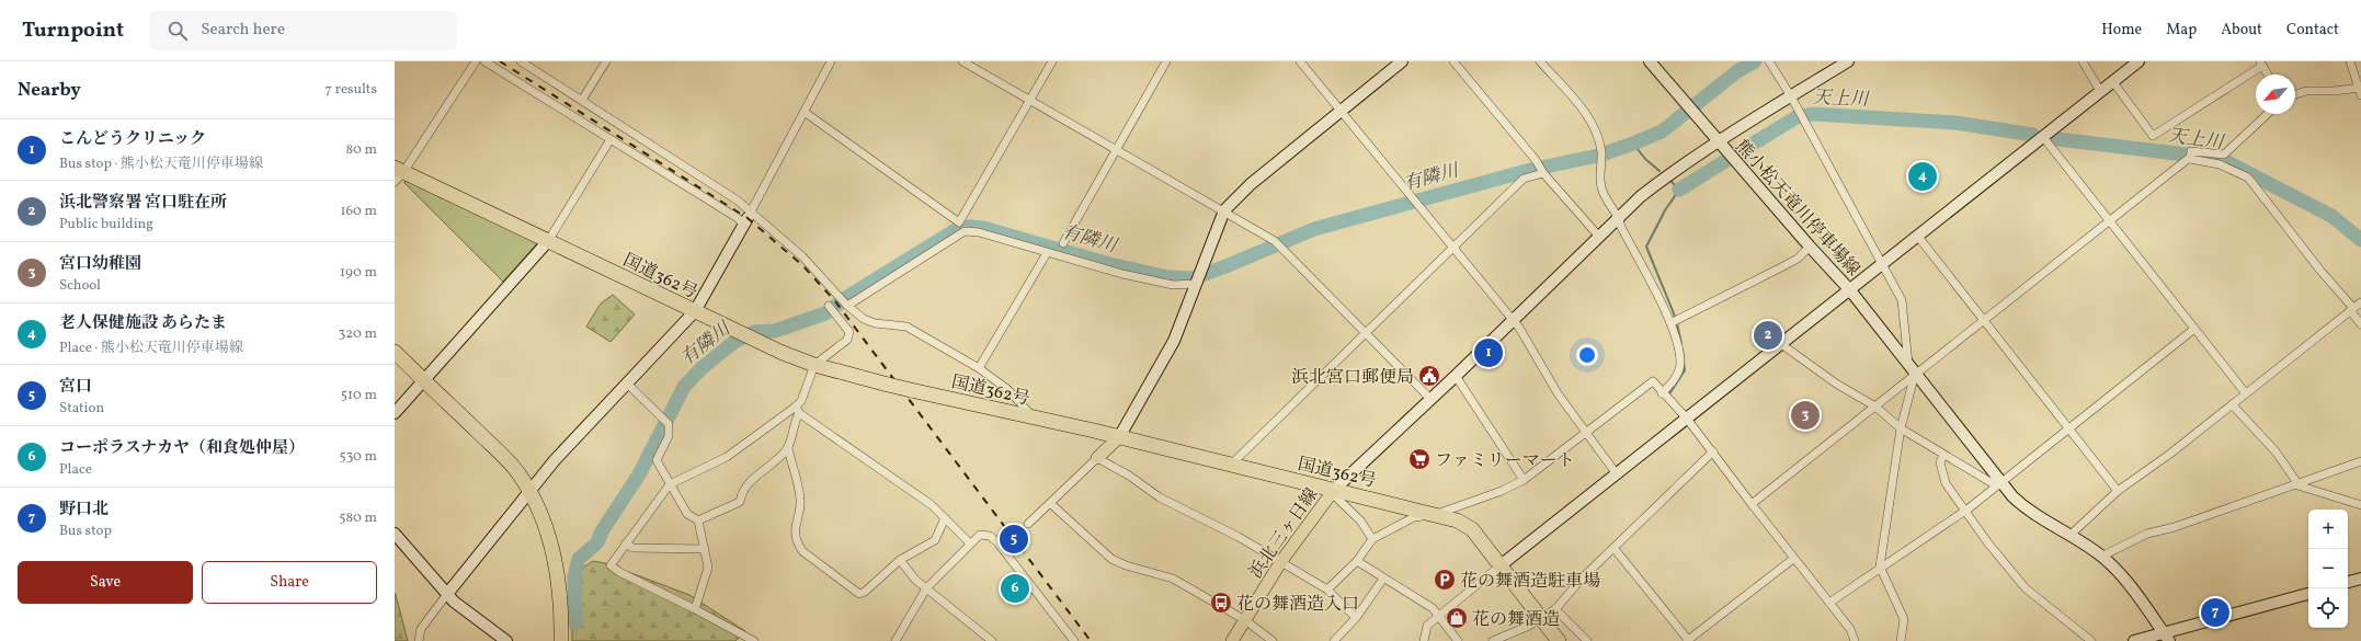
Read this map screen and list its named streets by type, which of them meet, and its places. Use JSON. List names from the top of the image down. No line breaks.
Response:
{"streets":{"highway":["国道362号"],"main road":["浜北三ヶ日線"],"street":["熊小松天竜川停車場線"]},"crossings":[["熊小松天竜川停車場線","国道362号"],["熊小松天竜川停車場線","浜北三ヶ日線"],["国道362号","浜北三ヶ日線"]],"water":["天上川","有隣川"],"places":{"public building":["浜北宮口郵便局"],"supermarket":["ファミリーマート"],"parking":["花の舞酒造駐車場"],"bus stop":["花の舞酒造入口"],"shop":["花の舞酒造"]},"north":"bottom left","page":{"header":"Turnpoint","search":"Search here","nav":["Home","Map","About","Contact"],"heading":["Nearby","7 results"],"list":[{"mark":"1","name":"こんどうクリニック","note":"Bus stop · 熊小松天竜川停車場線","value":"80 m"},{"mark":"2","name":"浜北警察署 宮口駐在所","note":"Public building","value":"160 m"},{"mark":"3","name":"宮口幼稚園","note":"School","value":"190 m"},{"mark":"4","name":"老人保健施設 あらたま","note":"Place · 熊小松天竜川停車場線","value":"320 m"},{"mark":"5","name":"宮口","note":"Station","value":"510 m"},{"mark":"6","name":"コーポラスナカヤ（和食処仲屋）","note":"Place","value":"530 m"},{"mark":"7","name":"野口北","note":"Bus stop","value":"580 m"}],"pins":["4","2","1","3","5","6","7"],"map_buttons":["+","−"],"buttons":["Save","Share"]}}
